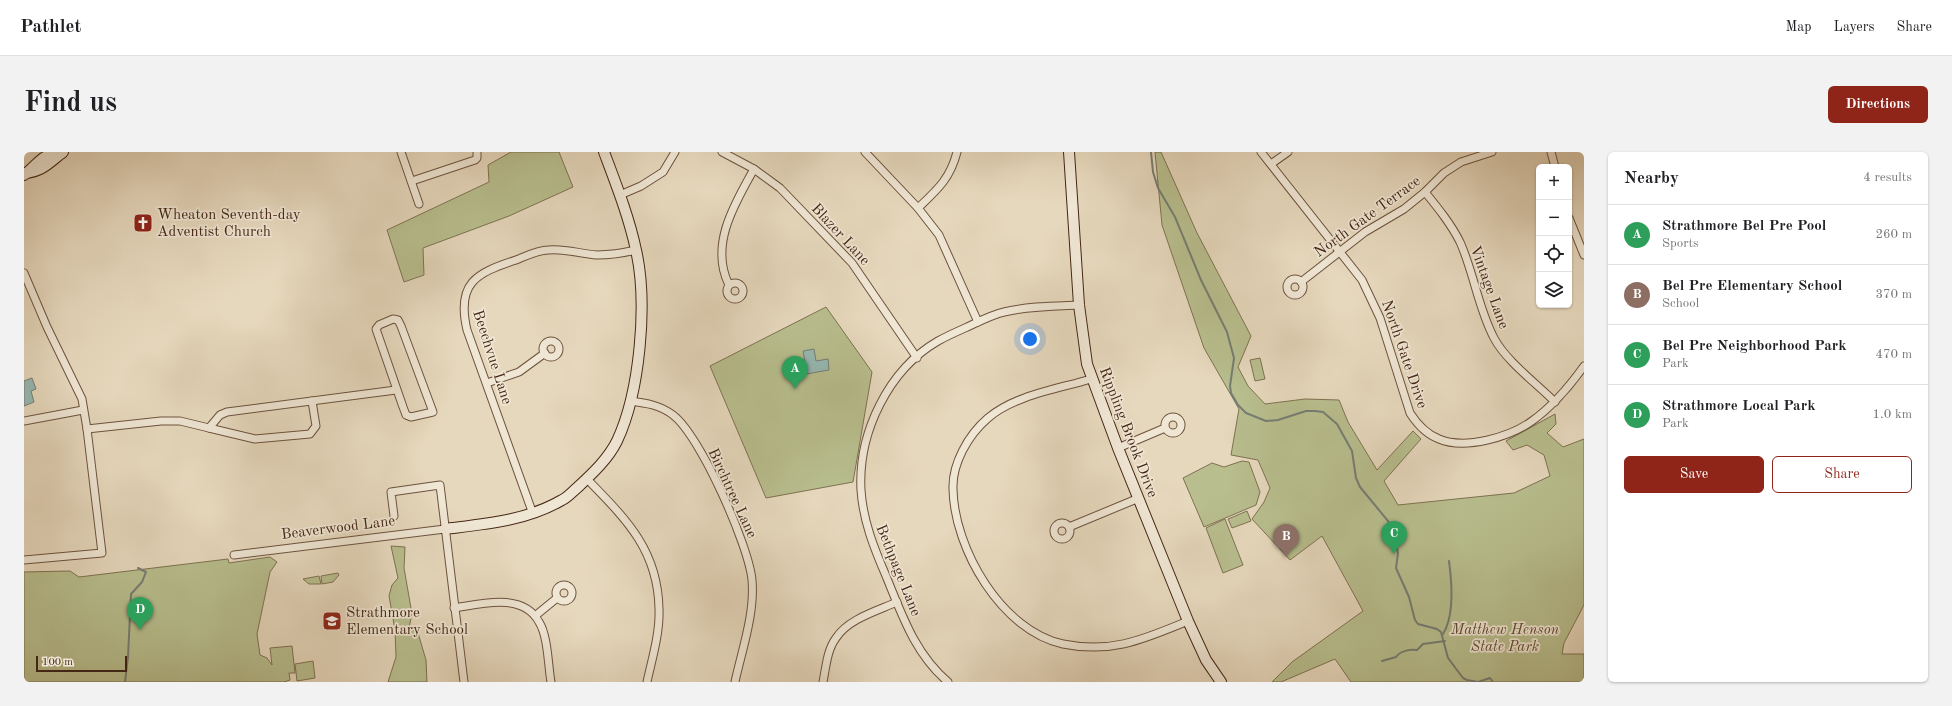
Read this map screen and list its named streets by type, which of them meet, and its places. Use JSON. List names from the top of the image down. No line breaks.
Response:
{"streets":{"street":["North Gate Terrace","Blazer Lane","Vintage Lane","North Gate Drive","Beechvue Lane","Rippling Brook Drive","Birchtree Lane","Beaverwood Lane","Bethpage Lane"]},"crossings":[["North Gate Terrace","Vintage Lane"],["North Gate Terrace","North Gate Drive"],["Blazer Lane","Bethpage Lane"],["Vintage Lane","North Gate Drive"],["Beechvue Lane","Beaverwood Lane"],["Rippling Brook Drive","Bethpage Lane"],["Birchtree Lane","Beaverwood Lane"]],"parks":["Matthew Henson State Park"],"places":{"church":["Wheaton Seventh-day Adventist Church"],"school or university":["Strathmore Elementary School"]},"scale_bar":"100 m","page":{"header":"Pathlet","nav":["Map","Layers","Share"],"buttons":["Directions",["Save","Share"]],"title":"Find us","heading":["Nearby","4 results"],"map_buttons":["+","−"],"list":[{"mark":"A","name":"Strathmore Bel Pre Pool","note":"Sports","value":"260 m"},{"mark":"B","name":"Bel Pre Elementary School","note":"School","value":"370 m"},{"mark":"C","name":"Bel Pre Neighborhood Park","note":"Park","value":"470 m"},{"mark":"D","name":"Strathmore Local Park","note":"Park","value":"1.0 km"}],"pins":["A","C","B","D"],"scale":"100 m"}}
